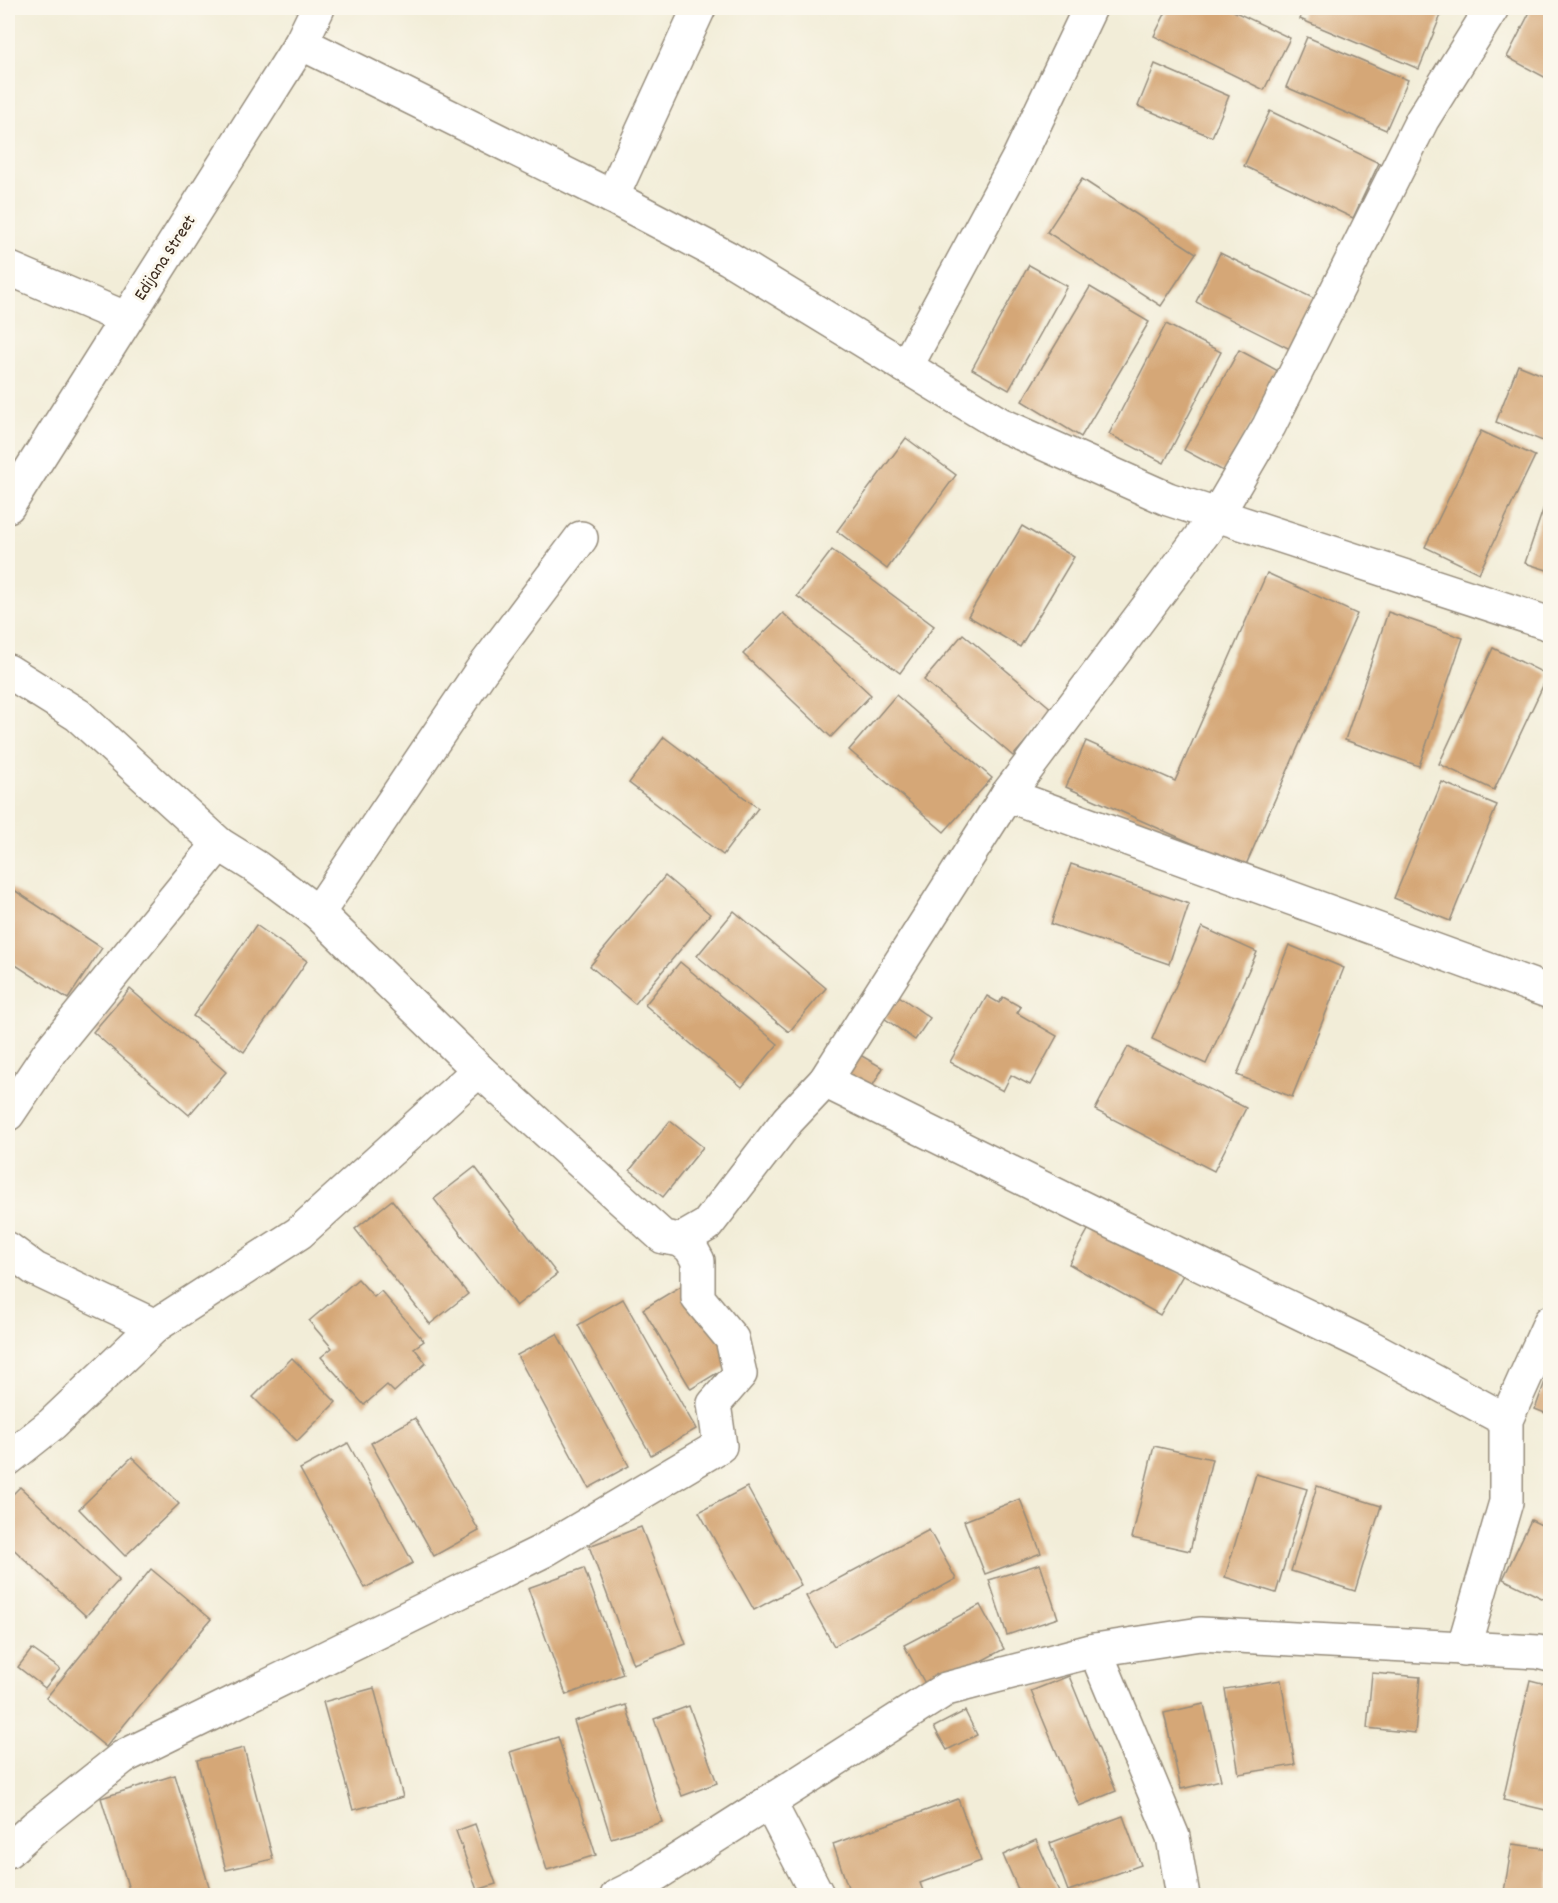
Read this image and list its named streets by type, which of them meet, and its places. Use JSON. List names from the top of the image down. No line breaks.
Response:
{"streets":{"street":["Edijana Street"]}}
